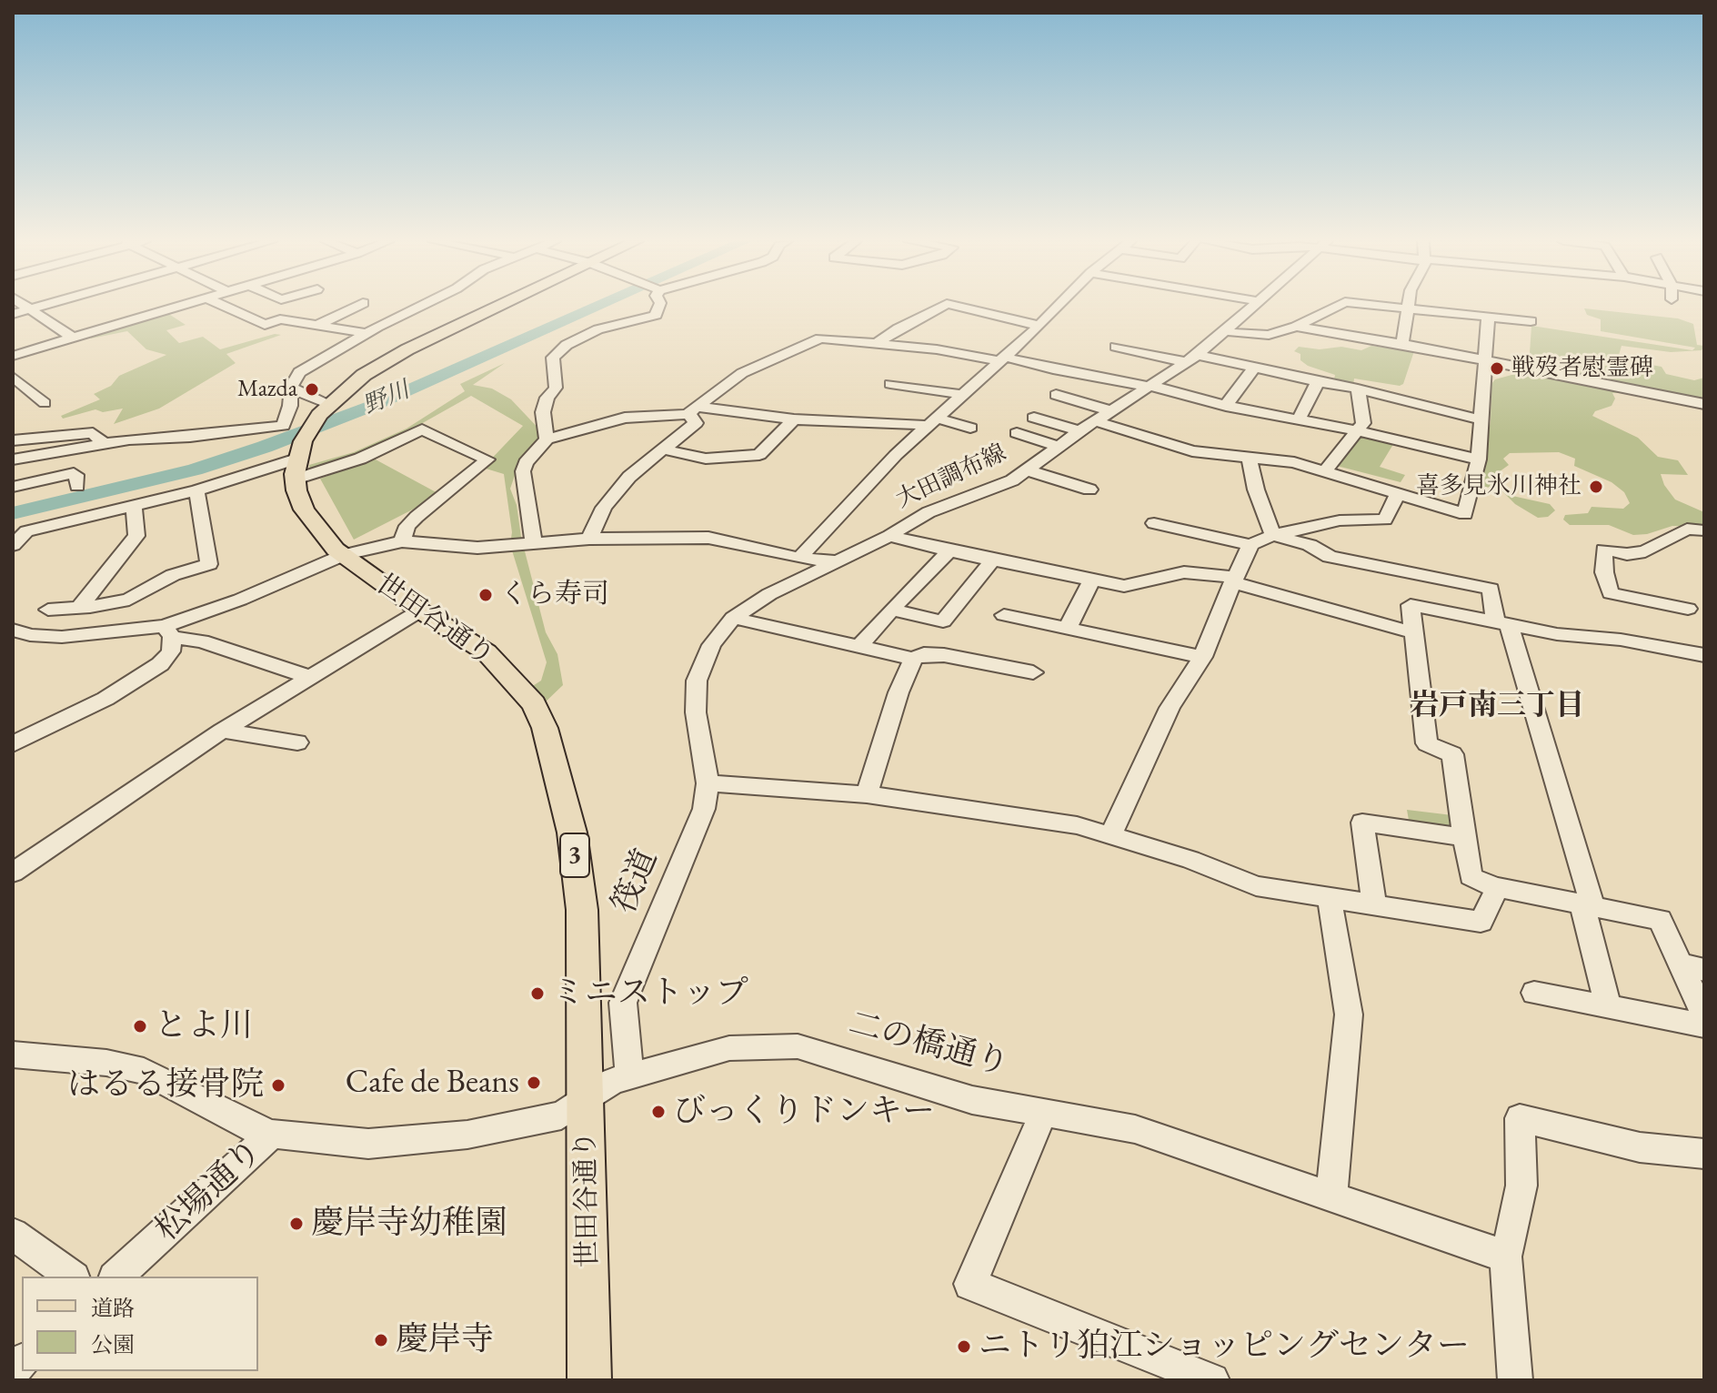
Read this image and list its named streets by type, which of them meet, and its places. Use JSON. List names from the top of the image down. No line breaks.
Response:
{"streets":{"main road":["世田谷通り","3"],"street":["大田調布線","筏道","二の橋通り","松場通り"]},"crossings":[["大田調布線","筏道"],["世田谷通り","二の橋通り"],["筏道","二の橋通り"],["二の橋通り","松場通り"]],"districts":["岩戸南三丁目"],"water":["野川"],"places":["戦歿者慰霊碑","Mazda","喜多見氷川神社","くら寿司","ミニストップ","とよ川","Cafe de Beans","はるる接骨院","びっくりドンキー","慶岸寺幼稚園","慶岸寺","ニトリ狛江ショッピングセンター"],"legend":["道路","公園"]}
